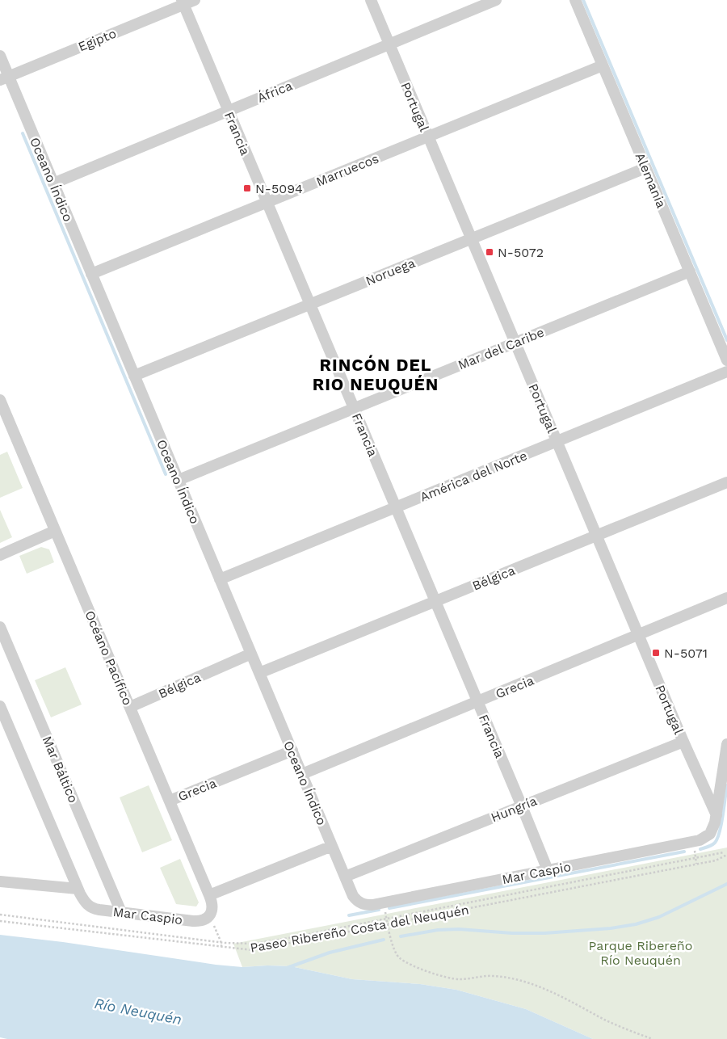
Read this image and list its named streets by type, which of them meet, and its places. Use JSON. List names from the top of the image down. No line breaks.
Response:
{"streets":{"street":["Egipto","África","Portugal","Francia","Marruecos","Oceano Índico","Alemania","Noruega","Mar del Caribe","América del Norte","Bélgica","Océano Pacífico","Grecia","Mar Báltico","Hungría","Mar Caspio"],"path":["Paseo Ribereño Costa del Neuquén"]},"crossings":[["Egipto","Francia"],["Egipto","Oceano Índico"],["África","Portugal"],["África","Francia"],["África","Oceano Índico"],["Portugal","Marruecos"],["Portugal","Noruega"],["Portugal","Mar del Caribe"],["Portugal","América del Norte"],["Portugal","Bélgica"],["Portugal","Grecia"],["Portugal","Hungría"],["Portugal","Mar Caspio"],["Francia","Marruecos"],["Francia","Noruega"],["Francia","Mar del Caribe"],["Francia","América del Norte"],["Francia","Bélgica"],["Francia","Grecia"],["Francia","Hungría"],["Francia","Mar Caspio"],["Marruecos","Oceano Índico"],["Marruecos","Alemania"],["Oceano Índico","Noruega"],["Oceano Índico","Mar del Caribe"],["Oceano Índico","América del Norte"],["Oceano Índico","Bélgica"],["Oceano Índico","Grecia"],["Oceano Índico","Hungría"],["Oceano Índico","Mar Caspio"],["Alemania","Noruega"],["Alemania","Mar del Caribe"],["Bélgica","Océano Pacífico"],["Océano Pacífico","Grecia"],["Océano Pacífico","Mar Caspio"],["Mar Báltico","Mar Caspio"]],"districts":["RINCÓN DEL RIO NEUQUÉN"],"water":["Río Neuquén"],"parks":["Parque Ribereño Río Neuquén"],"places":{"transit":["N-5094","N-5072","N-5071"]}}
